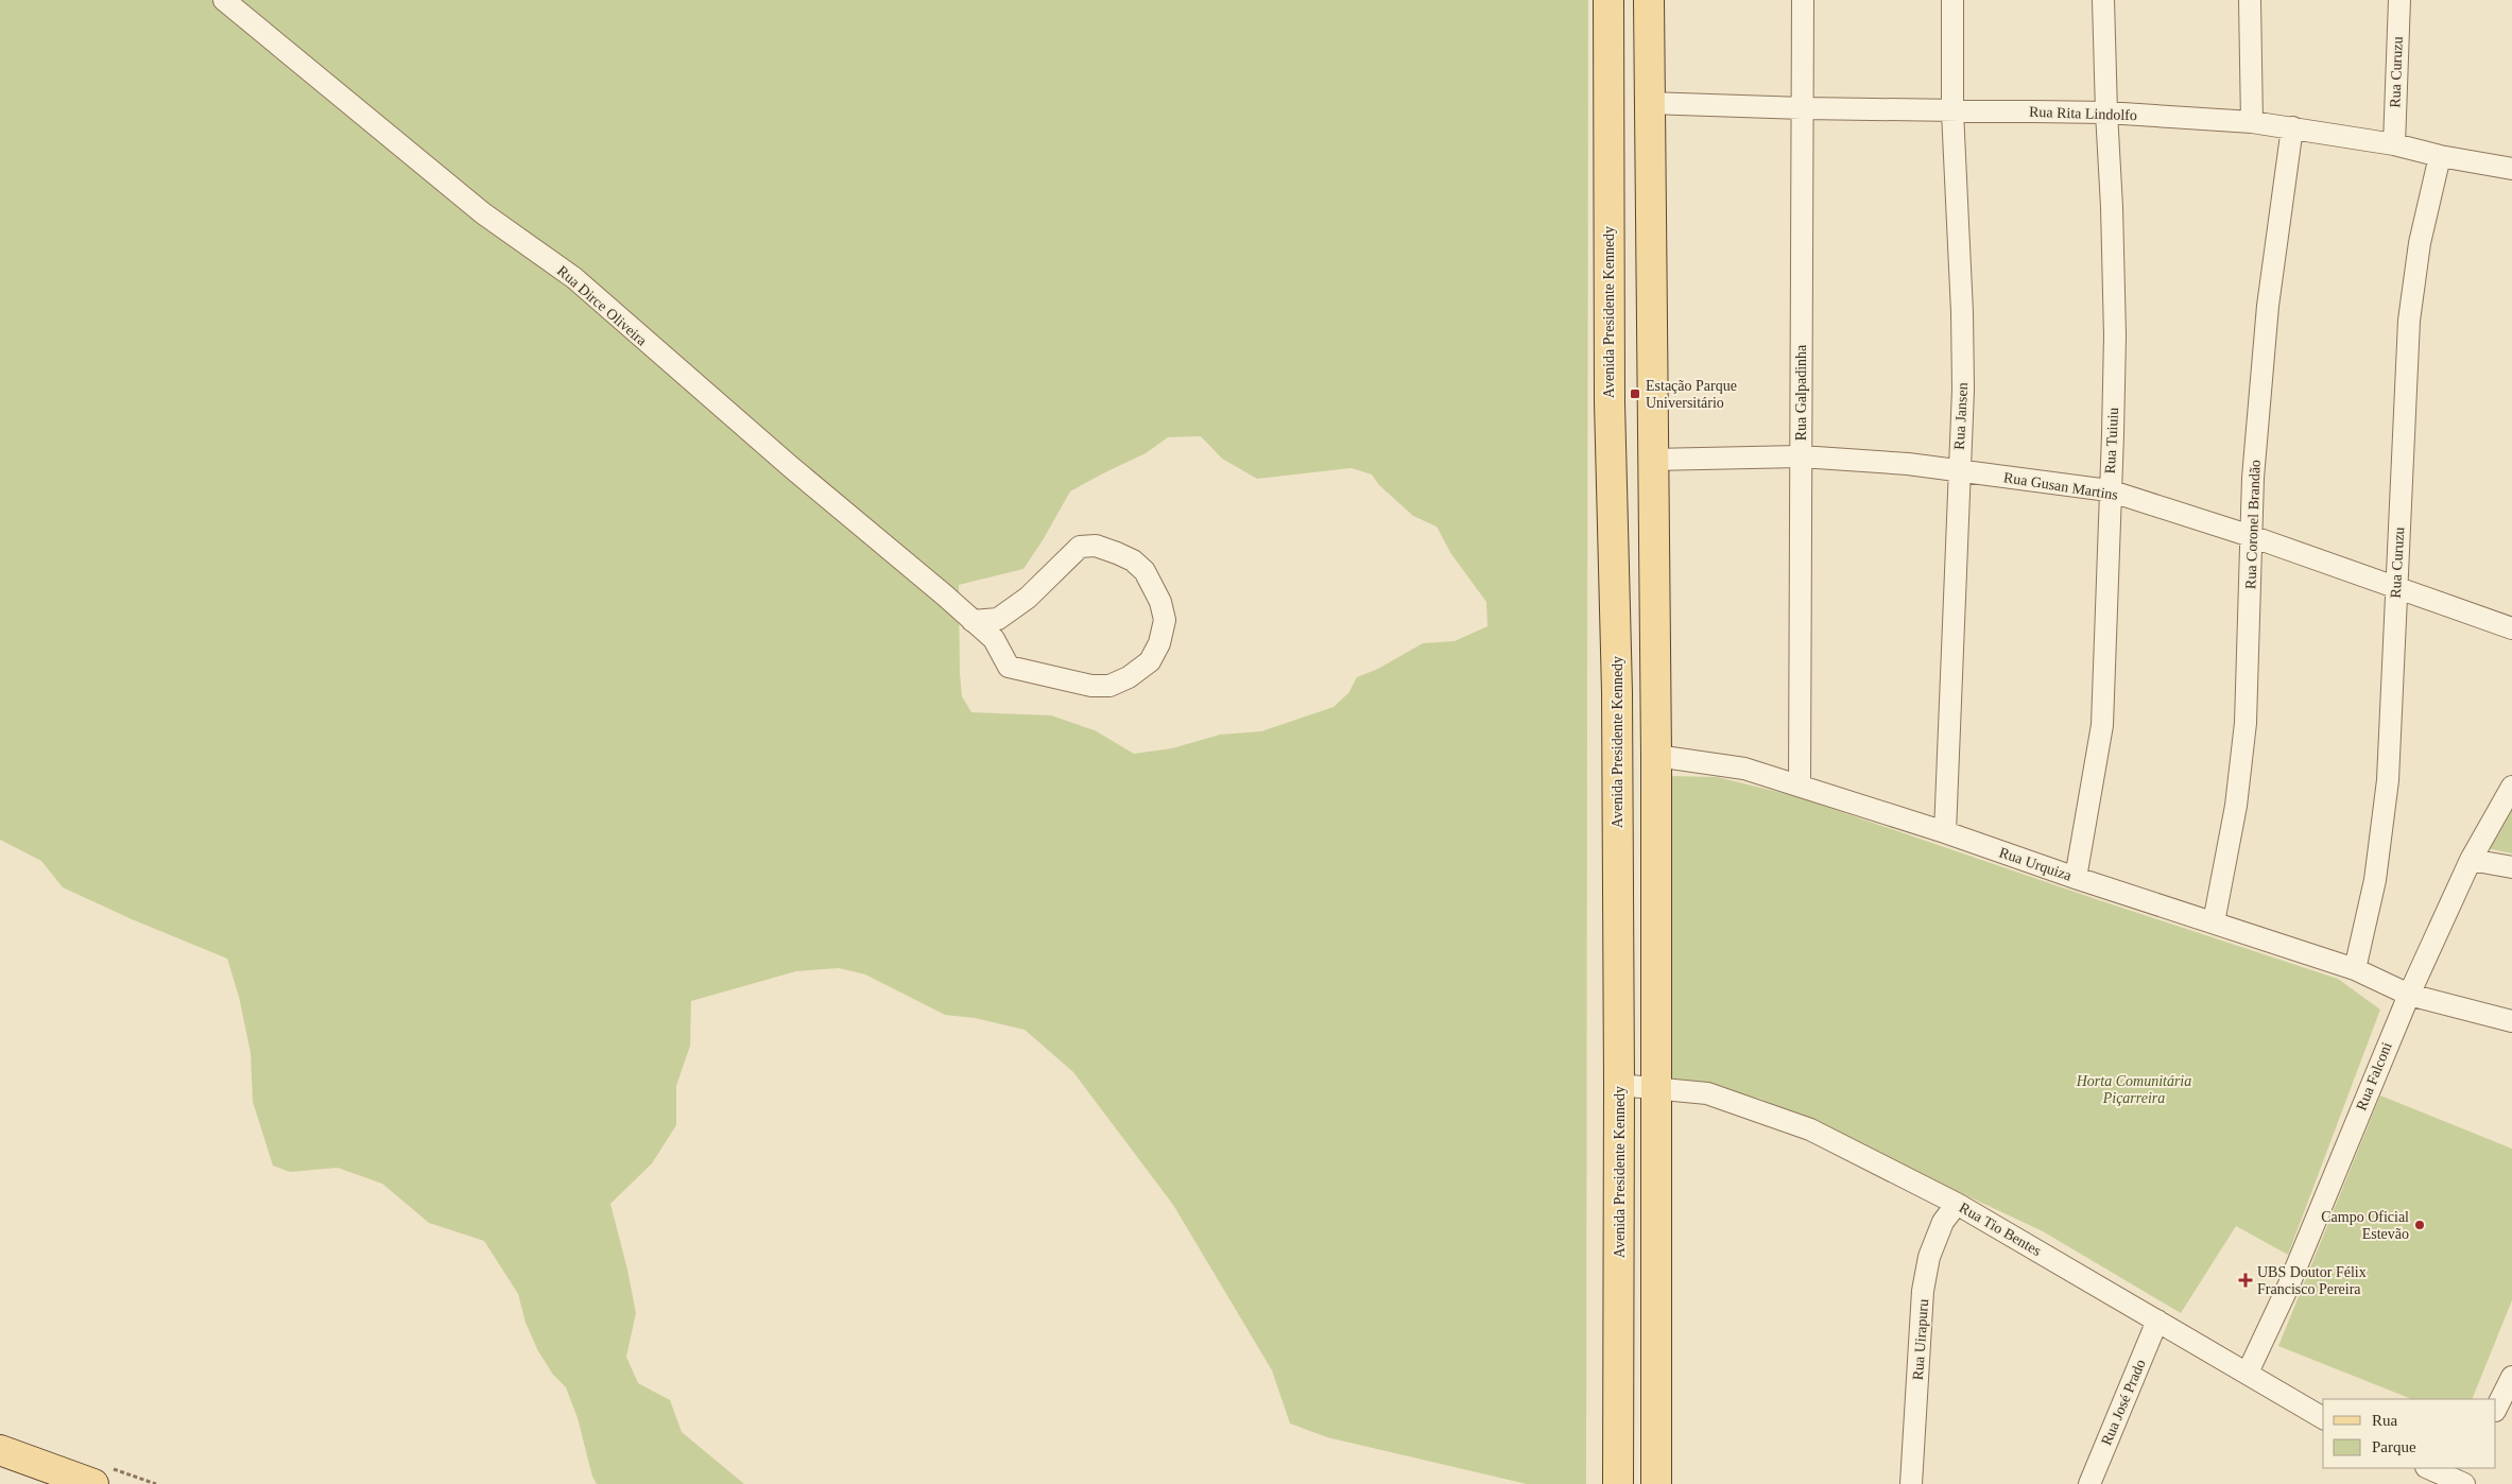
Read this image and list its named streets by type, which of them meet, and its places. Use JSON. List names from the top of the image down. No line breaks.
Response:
{"streets":{"main road":["Avenida Presidente Kennedy"],"street":["Rua Curuzu","Rua Rita Lindolfo","Rua Dirce Oliveira","Rua Galpadinha","Rua Jansen","Rua Tuiuiu","Rua Gusan Martins","Rua Coronel Brandão","Rua Urquiza","Rua Falconi","Rua Tio Bentes","Rua Uirapuru","Rua José Prado"]},"crossings":[["Rua Curuzu","Rua Rita Lindolfo"],["Rua Curuzu","Rua Gusan Martins"],["Rua Curuzu","Rua Urquiza"],["Rua Rita Lindolfo","Rua Galpadinha"],["Rua Rita Lindolfo","Rua Jansen"],["Rua Rita Lindolfo","Rua Tuiuiu"],["Rua Rita Lindolfo","Rua Coronel Brandão"],["Avenida Presidente Kennedy","Rua Tio Bentes"],["Rua Galpadinha","Rua Gusan Martins"],["Rua Galpadinha","Rua Urquiza"],["Rua Jansen","Rua Gusan Martins"],["Rua Jansen","Rua Urquiza"],["Rua Tuiuiu","Rua Gusan Martins"],["Rua Tuiuiu","Rua Urquiza"],["Rua Gusan Martins","Rua Coronel Brandão"],["Rua Coronel Brandão","Rua Urquiza"],["Rua Urquiza","Rua Falconi"],["Rua Falconi","Rua Tio Bentes"],["Rua Tio Bentes","Rua Uirapuru"],["Rua Tio Bentes","Rua José Prado"]],"parks":["Horta Comunitária Piçarreira"],"places":{"transit":["Estação Parque Universitário"],"other":["Campo Oficial Estevão"],"health":["UBS Doutor Félix Francisco Pereira"]},"legend":["Rua","Parque"]}
